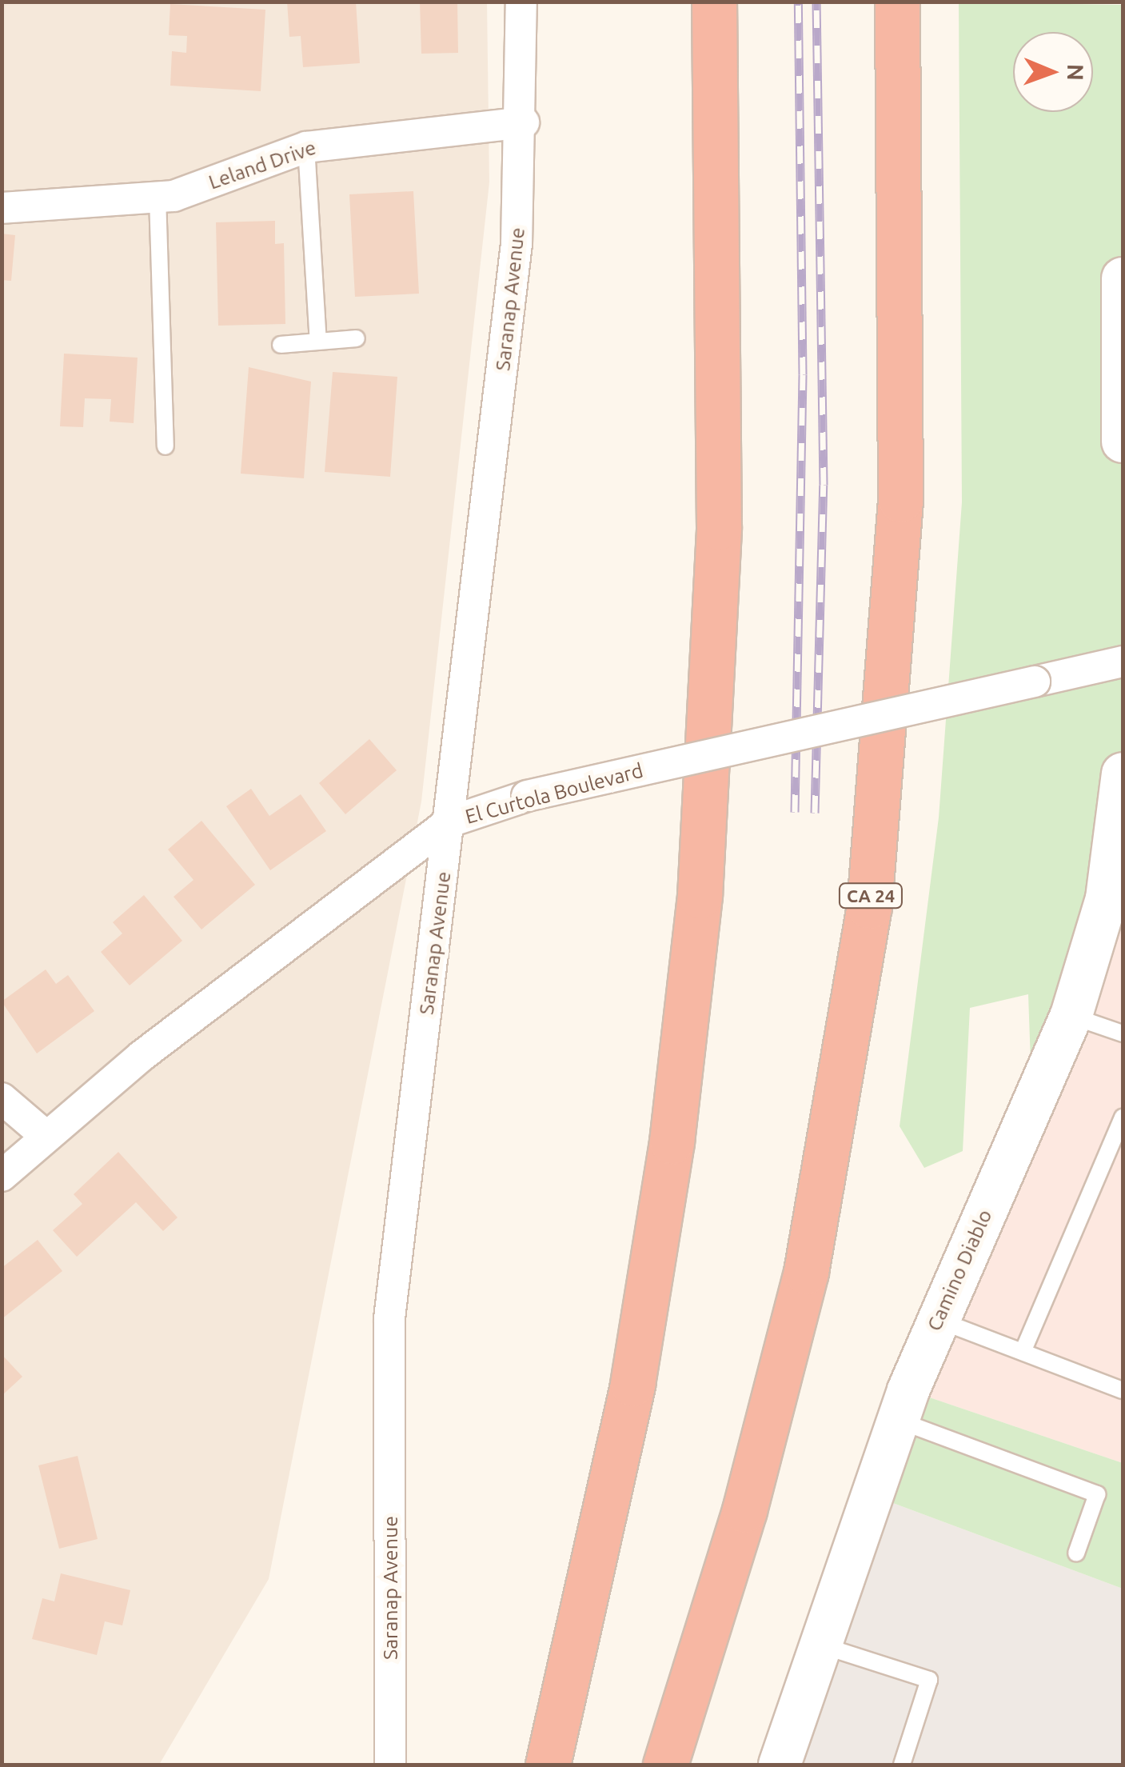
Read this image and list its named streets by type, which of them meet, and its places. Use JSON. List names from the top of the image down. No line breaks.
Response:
{"streets":{"highway":["CA 24"],"street":["Leland Drive","Saranap Avenue","El Curtola Boulevard","Camino Diablo"]},"crossings":[["Leland Drive","Saranap Avenue"],["Saranap Avenue","El Curtola Boulevard"]],"north":"right"}
